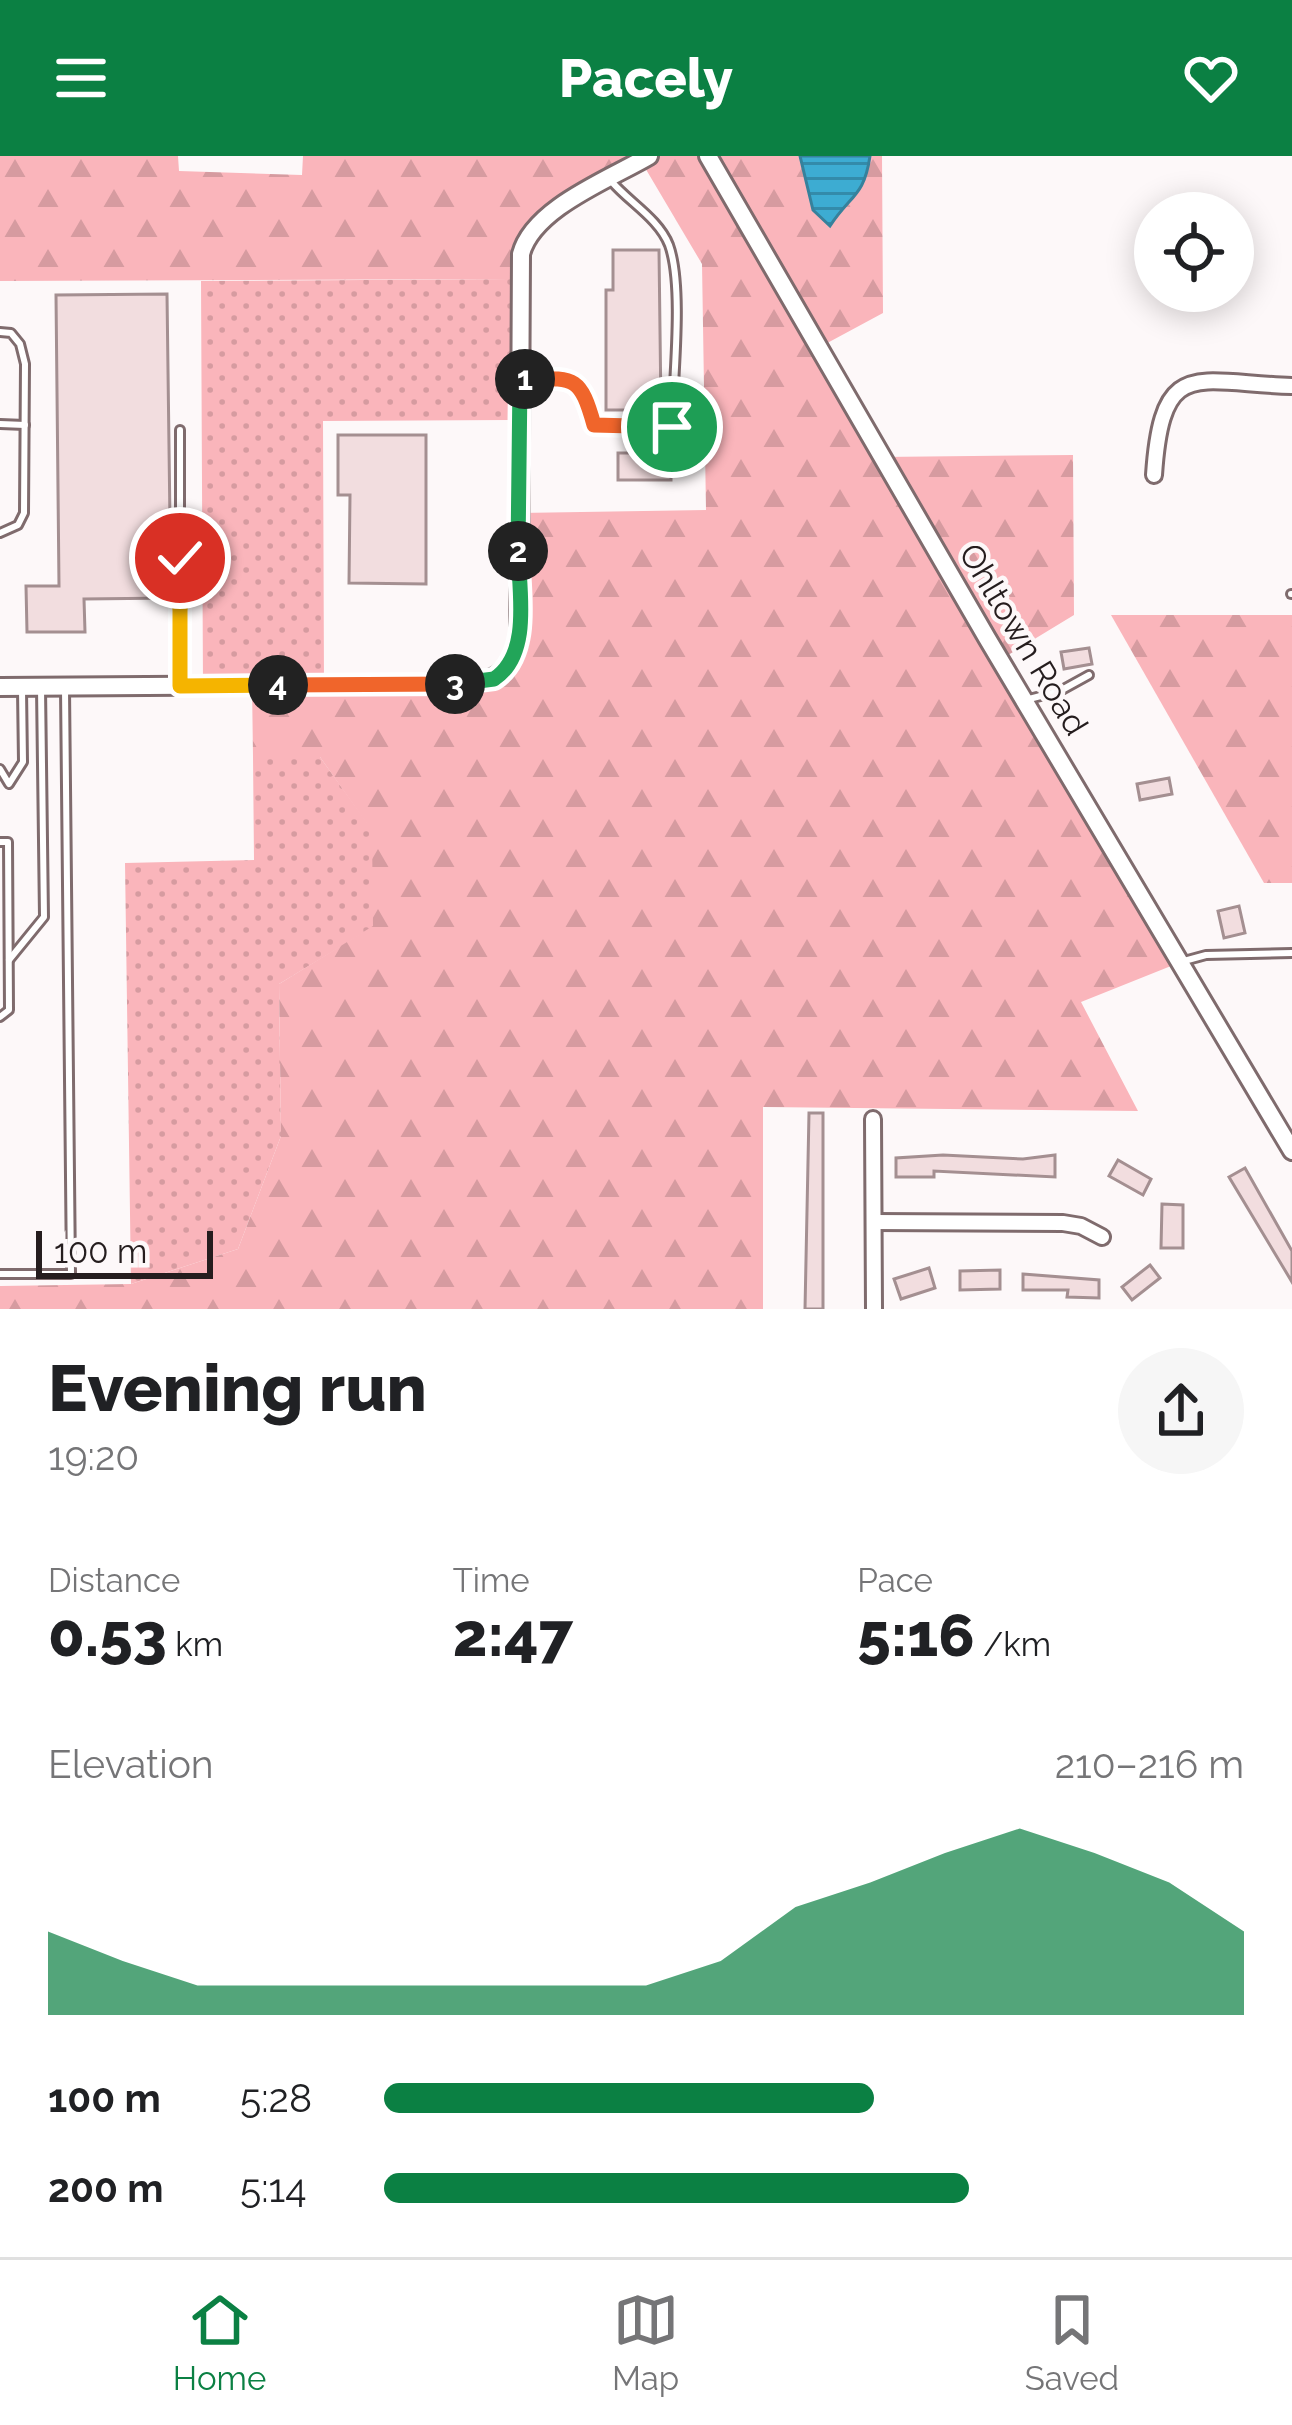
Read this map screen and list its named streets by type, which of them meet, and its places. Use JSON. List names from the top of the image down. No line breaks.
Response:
{"streets":{"street":["Ohltown Road"]},"scale_bar":"100 m","page":{"header":"Pacely","pins":["1","2","3","4"],"scale":"100 m","heading":["Evening run","19:20"],"stats":[["Distance","0.53 km"],["Time","2:47"],["Pace","5:16 /km"]],"chart":["Elevation","210–216 m"],"list":[{"name":"100 m","note":"5:28"},{"name":"200 m","note":"5:14"}],"tabs":["Home","Map","Saved"]}}
